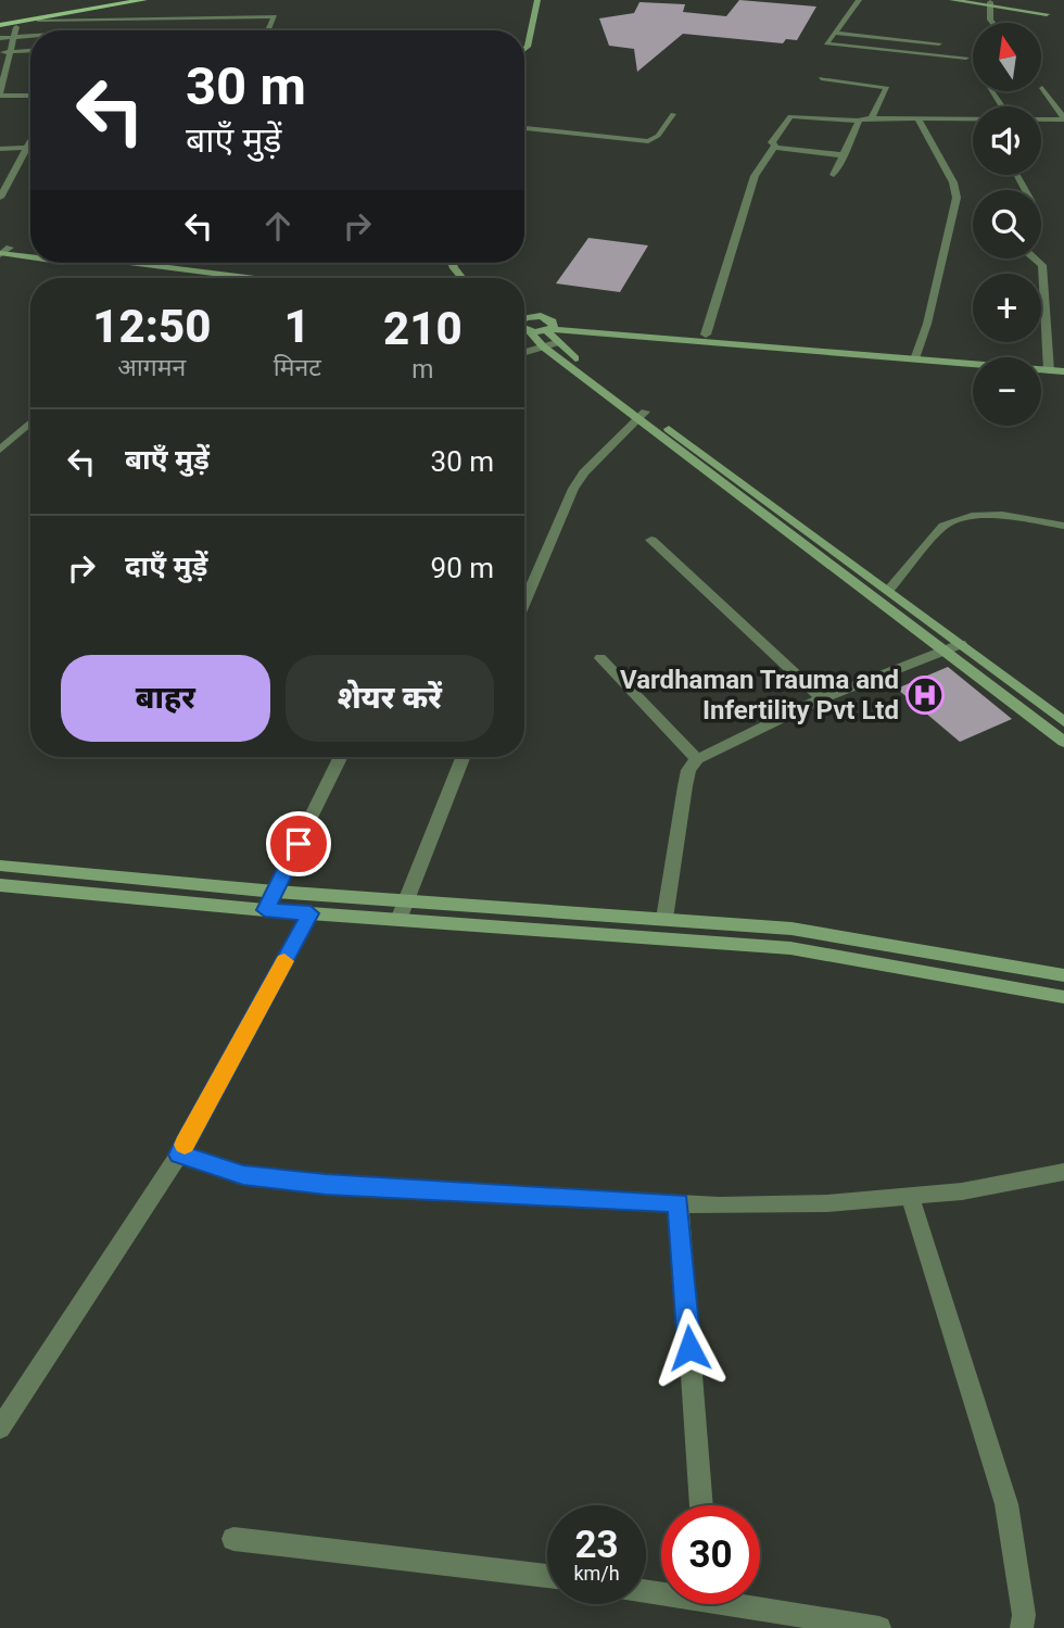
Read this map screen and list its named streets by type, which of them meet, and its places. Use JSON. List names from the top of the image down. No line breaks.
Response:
{"places":{"hospital":["Vardhaman Trauma and Infertility Pvt Ltd"]},"north":"top","page":{"map_buttons":["+","−"],"turn":["30 m","बाएँ मुड़ें"],"eta":["12:50","आगमन","1","मिनट","210","m"],"list":[{"name":"बाएँ मुड़ें","value":"30 m"},{"name":"दाएँ मुड़ें","value":"90 m"}],"buttons":["बाहर","शेयर करें"],"speed":"23 km/h","limit":"30"}}
